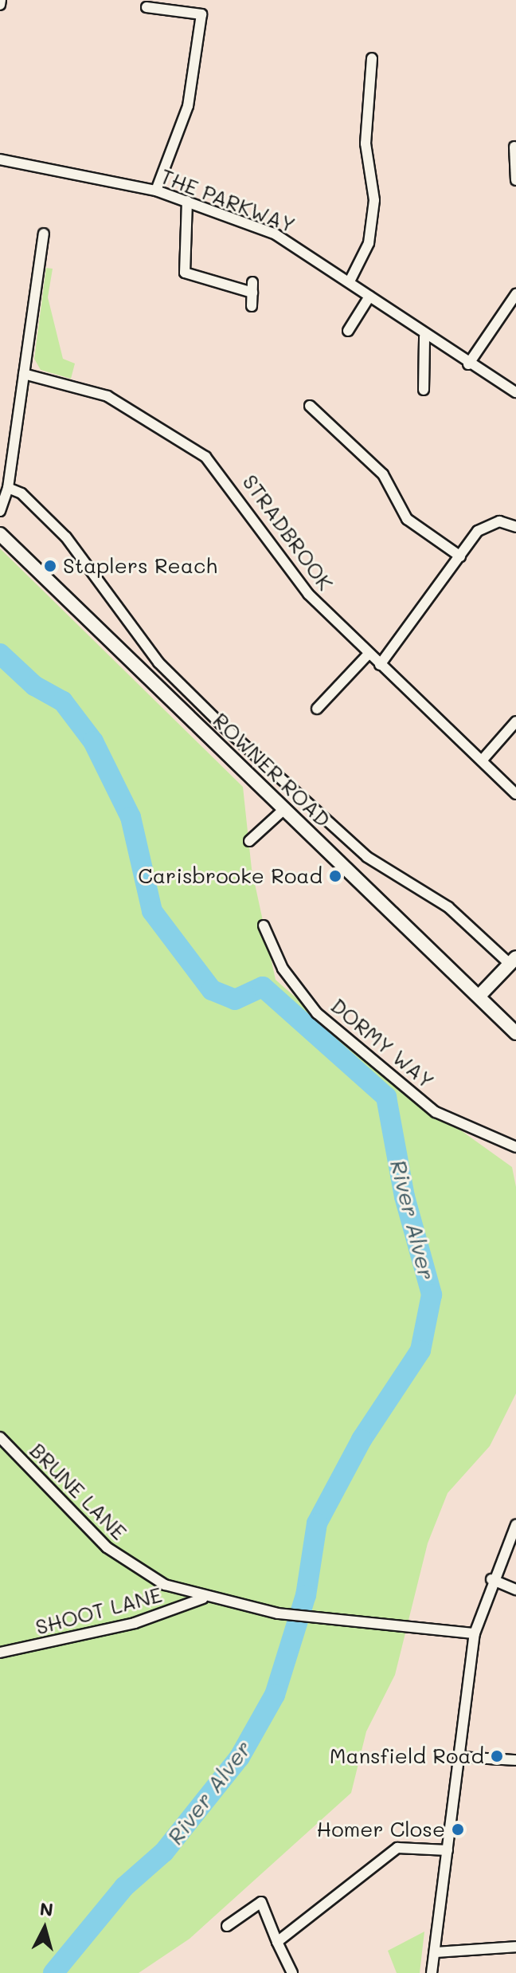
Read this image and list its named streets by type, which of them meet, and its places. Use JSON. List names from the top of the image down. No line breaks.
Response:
{"streets":{"main road":["ROWNER ROAD"],"street":["THE PARKWAY","STRADBROOK","DORMY WAY","BRUNE LANE","SHOOT LANE"]},"crossings":[["BRUNE LANE","SHOOT LANE"]],"water":["River Alver"],"places":["Staplers Reach","Carisbrooke Road","Mansfield Road","Homer Close"],"north":"top"}
